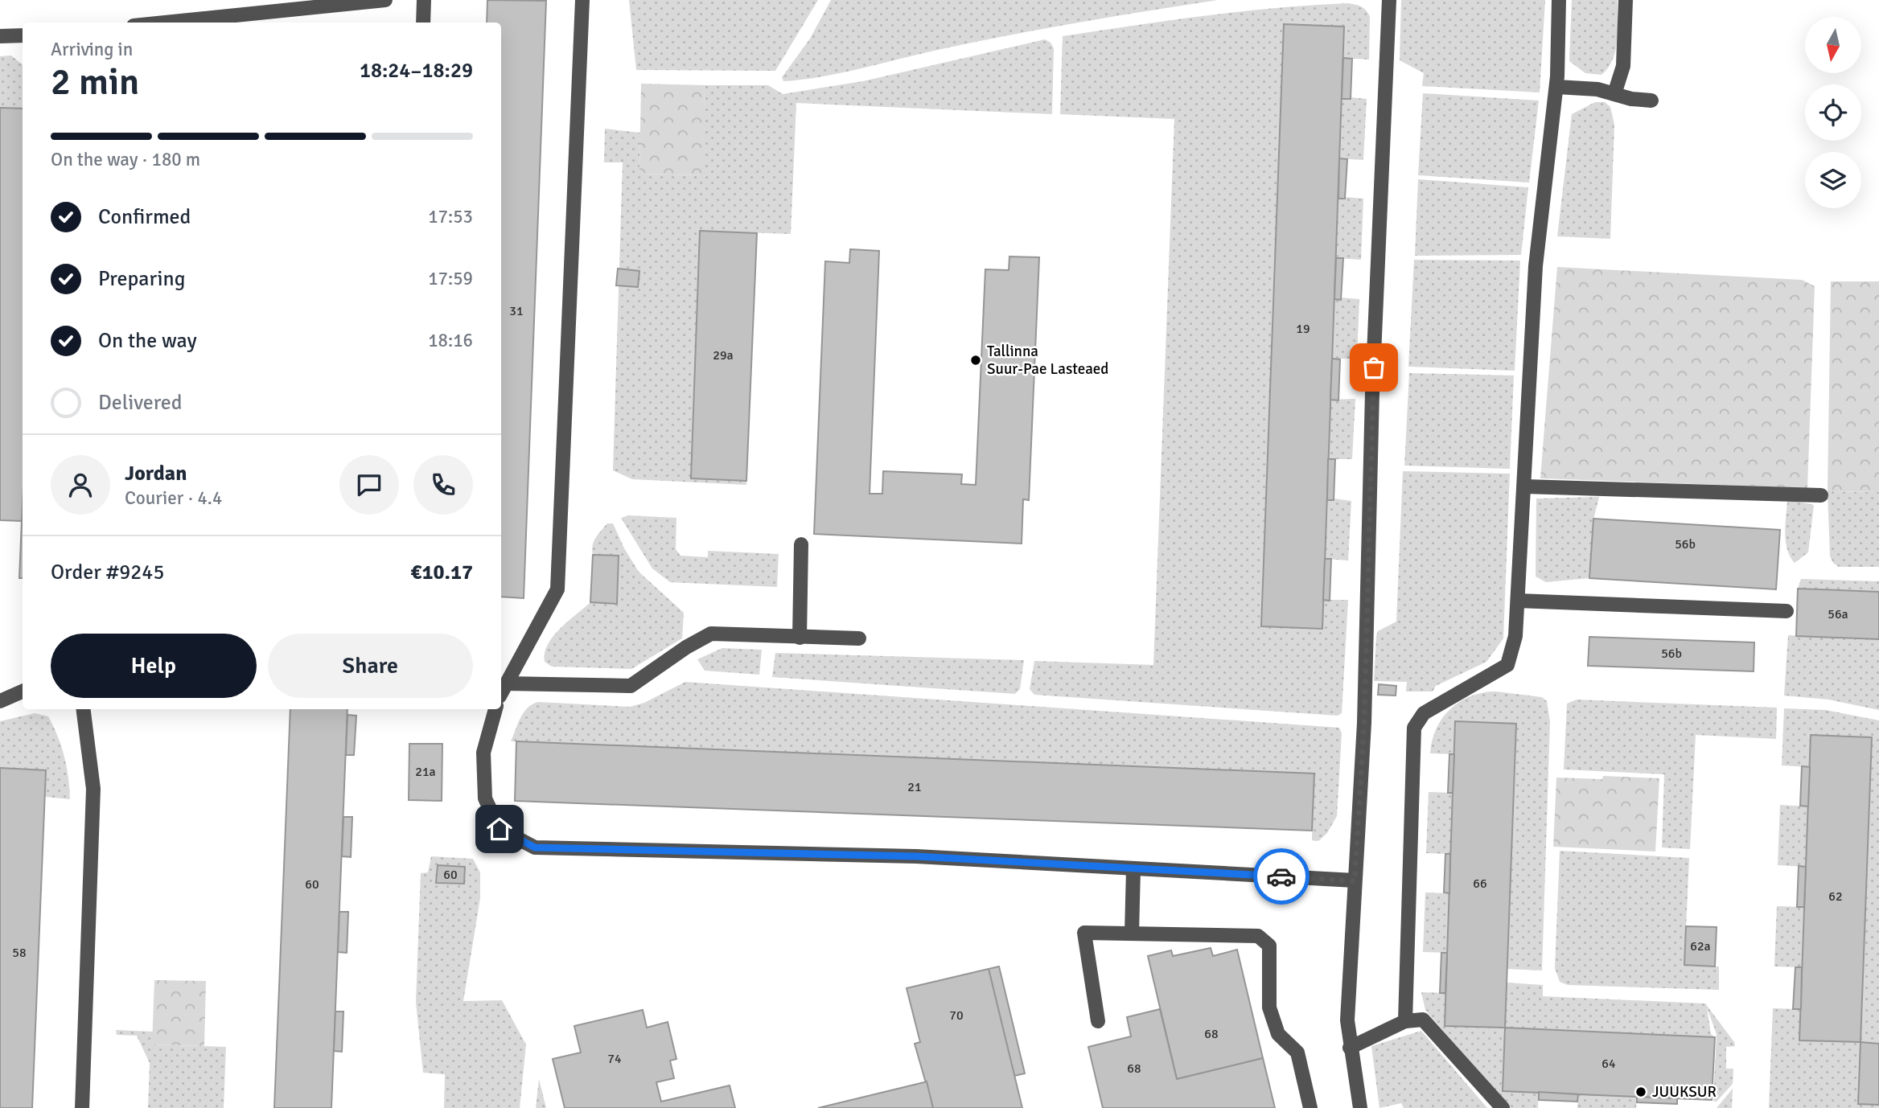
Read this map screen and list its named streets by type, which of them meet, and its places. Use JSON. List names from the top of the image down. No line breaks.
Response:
{"places":["Tallinna Suur-Pae Lasteaed","JUUKSUR"],"house_numbers":["31","19","29a","56b","56a","56b","21a","21","60","66","60","62","62a","58","70","68","74","64","68"],"north":"bottom","page":{"heading":["2 min","Arriving in","18:24–18:29"],"panel":["Jordan","Courier · 4.4","Order #9245","€10.17"],"bar":"On the way · 180 m","list":[["Confirmed","17:53"],["Preparing","17:59"],["On the way","18:16"],"Delivered"],"buttons":["Help","Share"]}}
